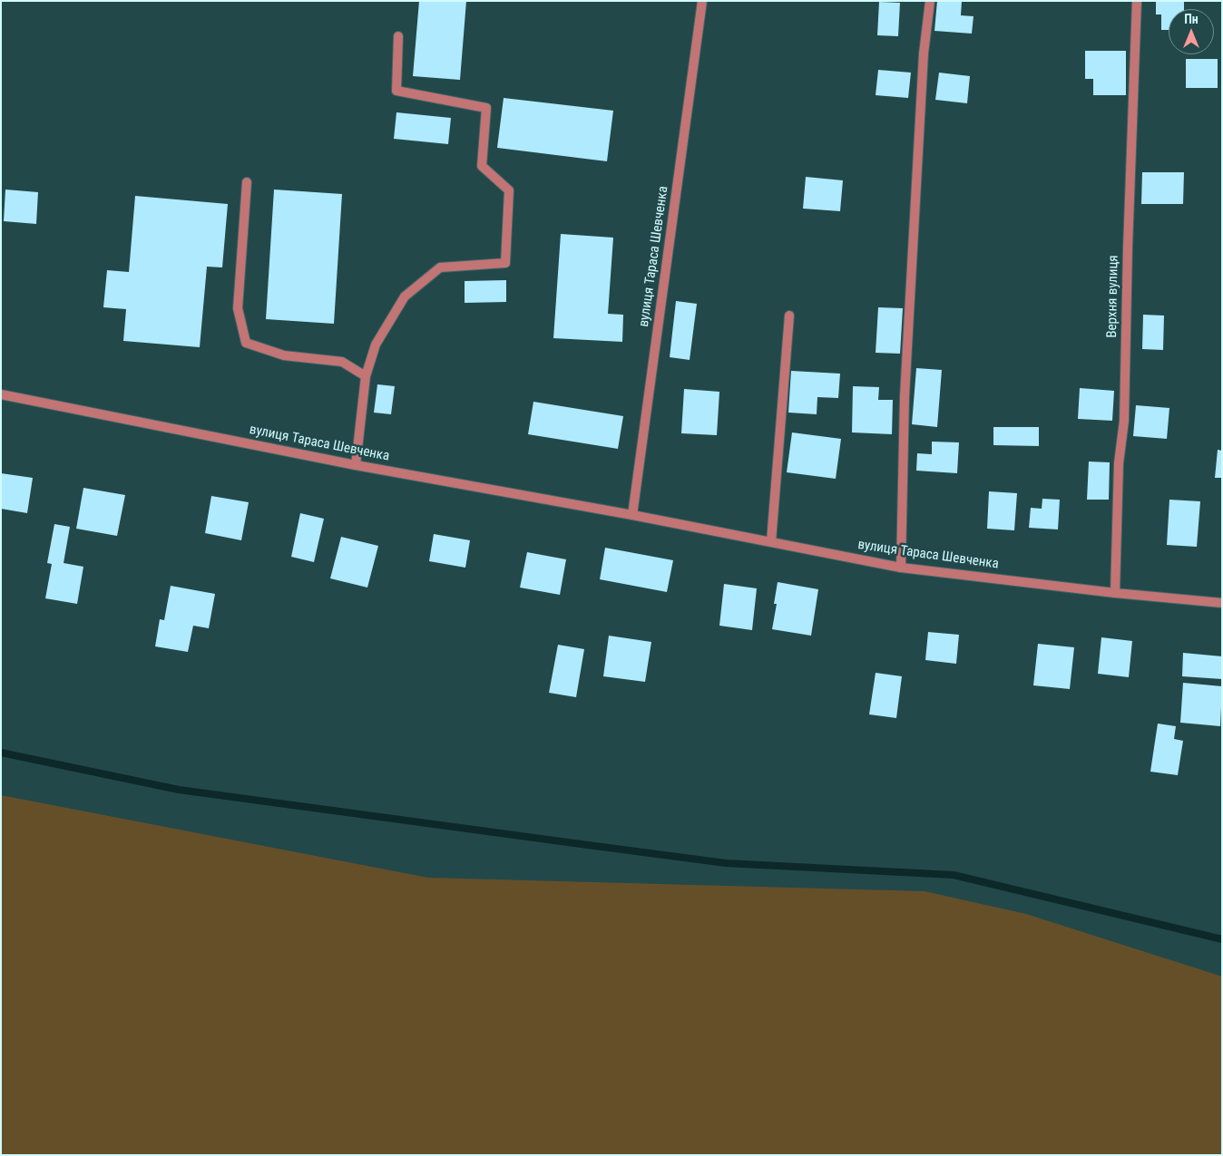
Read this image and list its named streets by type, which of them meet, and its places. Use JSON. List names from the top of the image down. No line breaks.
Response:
{"streets":{"street":["вулиця Тараса Шевченка","Верхня вулиця"]},"crossings":[["вулиця Тараса Шевченка","Верхня вулиця"]],"north":"top"}
